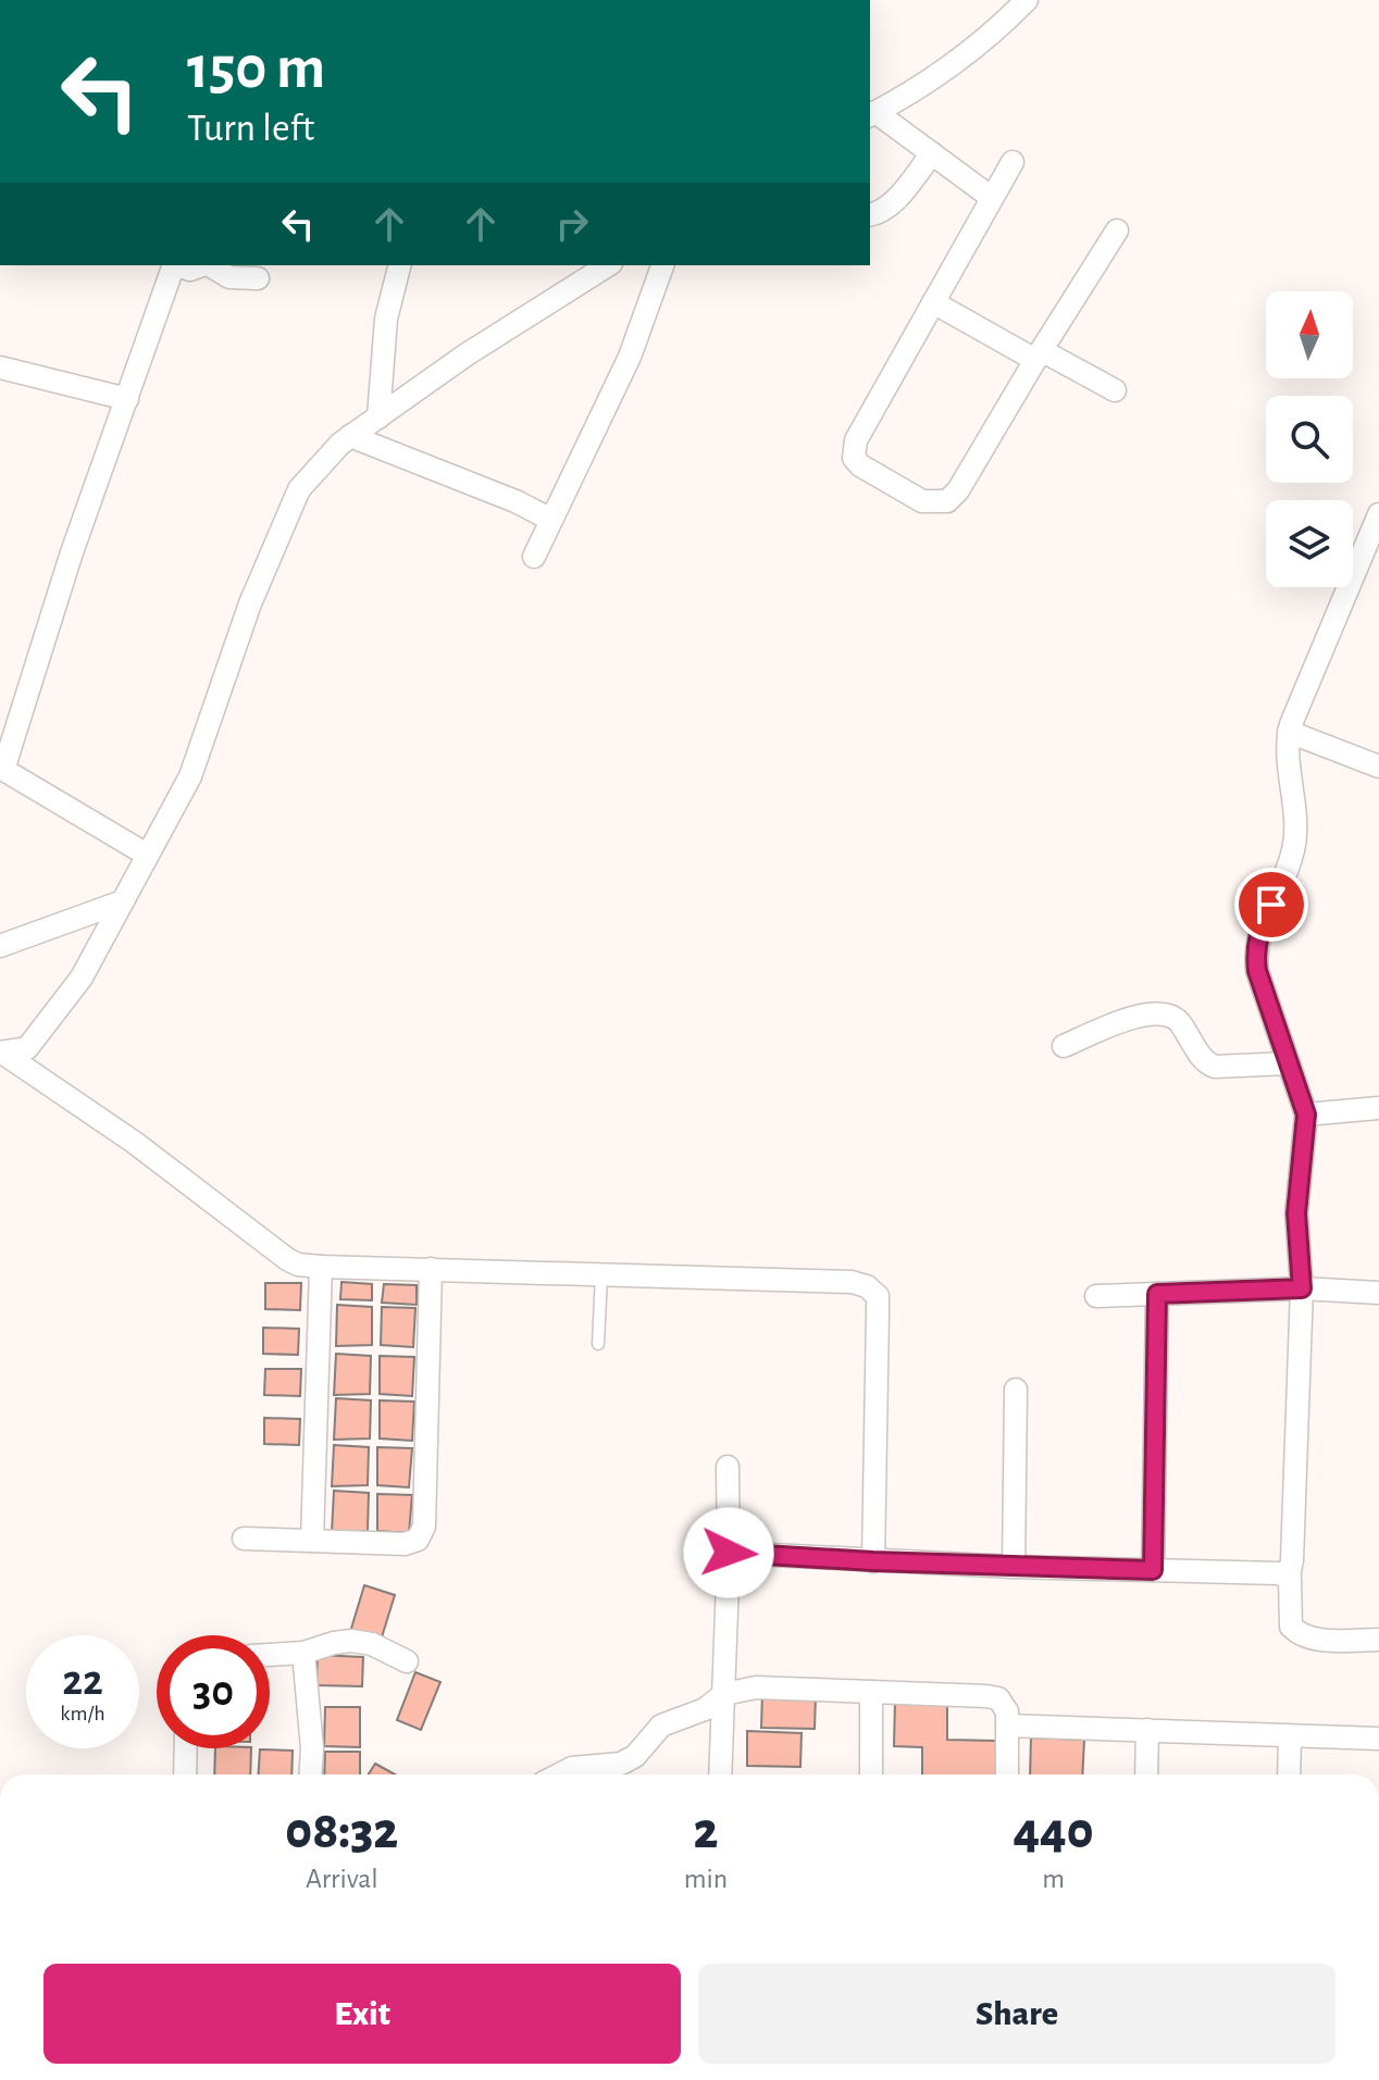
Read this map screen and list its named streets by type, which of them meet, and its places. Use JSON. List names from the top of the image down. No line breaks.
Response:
{"north":"top","page":{"turn":["150 m","Turn left"],"speed":"22 km/h","limit":"30","eta":["08:32","Arrival","2","min","440","m"],"buttons":["Exit","Share"]}}
